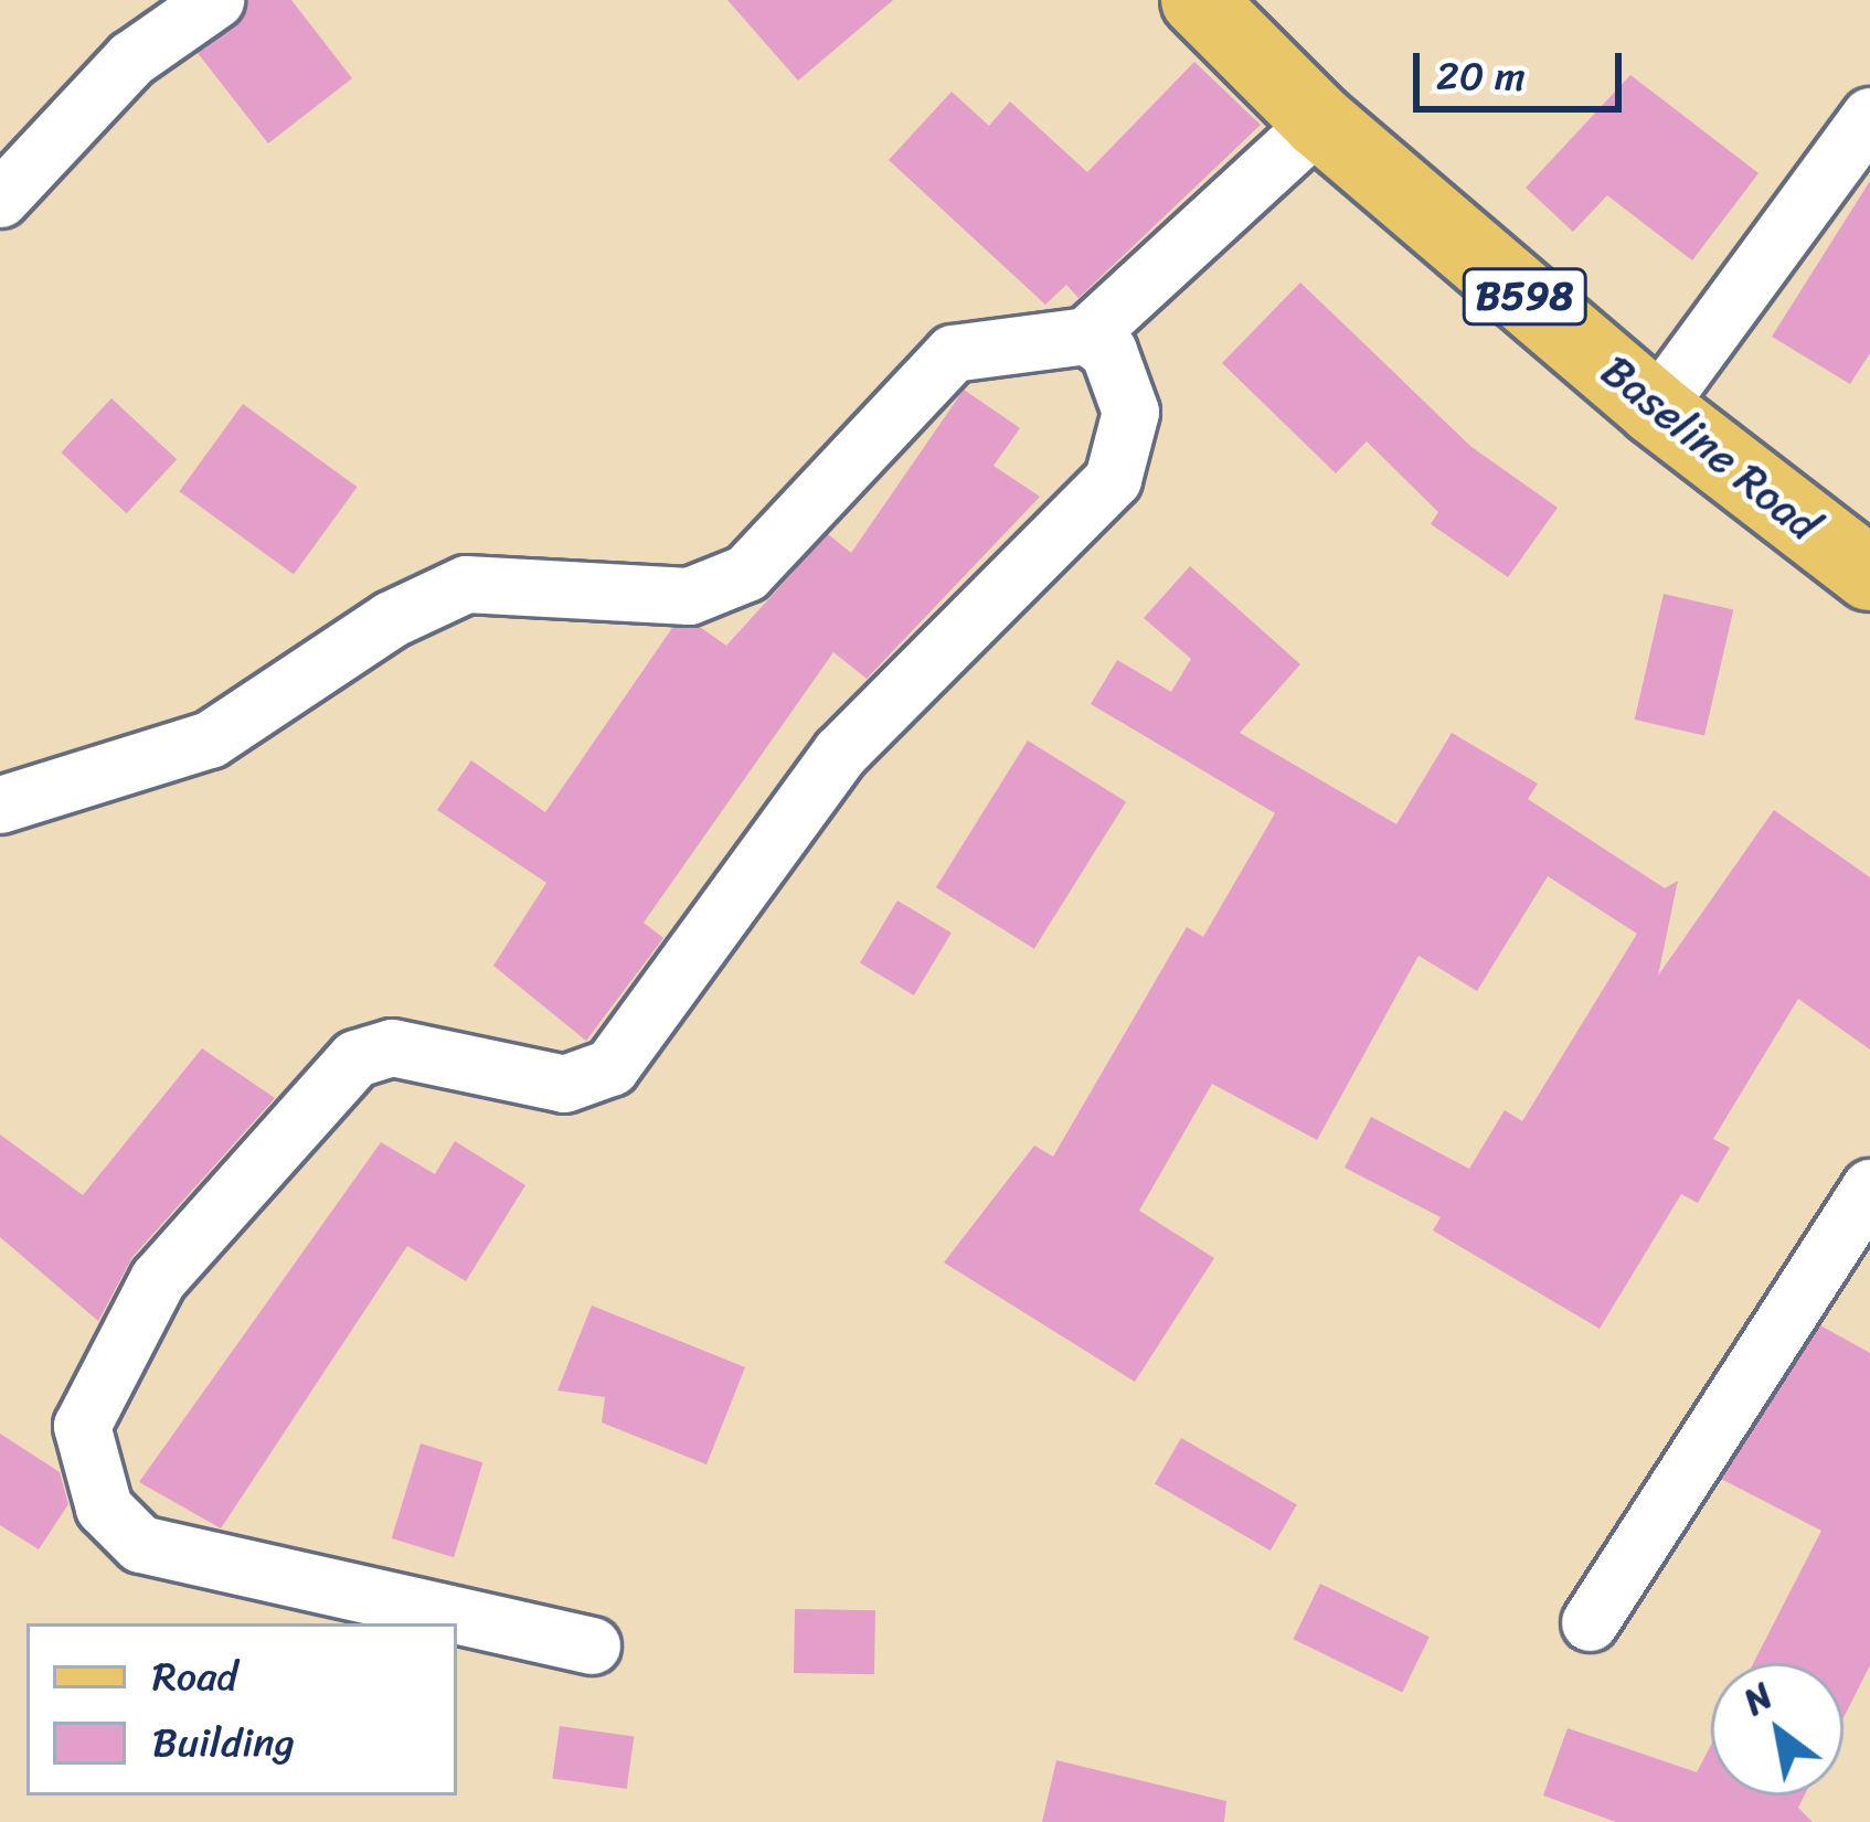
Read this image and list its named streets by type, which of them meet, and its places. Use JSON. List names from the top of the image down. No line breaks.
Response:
{"streets":{"main road":["B598","Baseline Road"]},"legend":["Road","Building"],"scale_bar":"20 m","north":"top left"}
